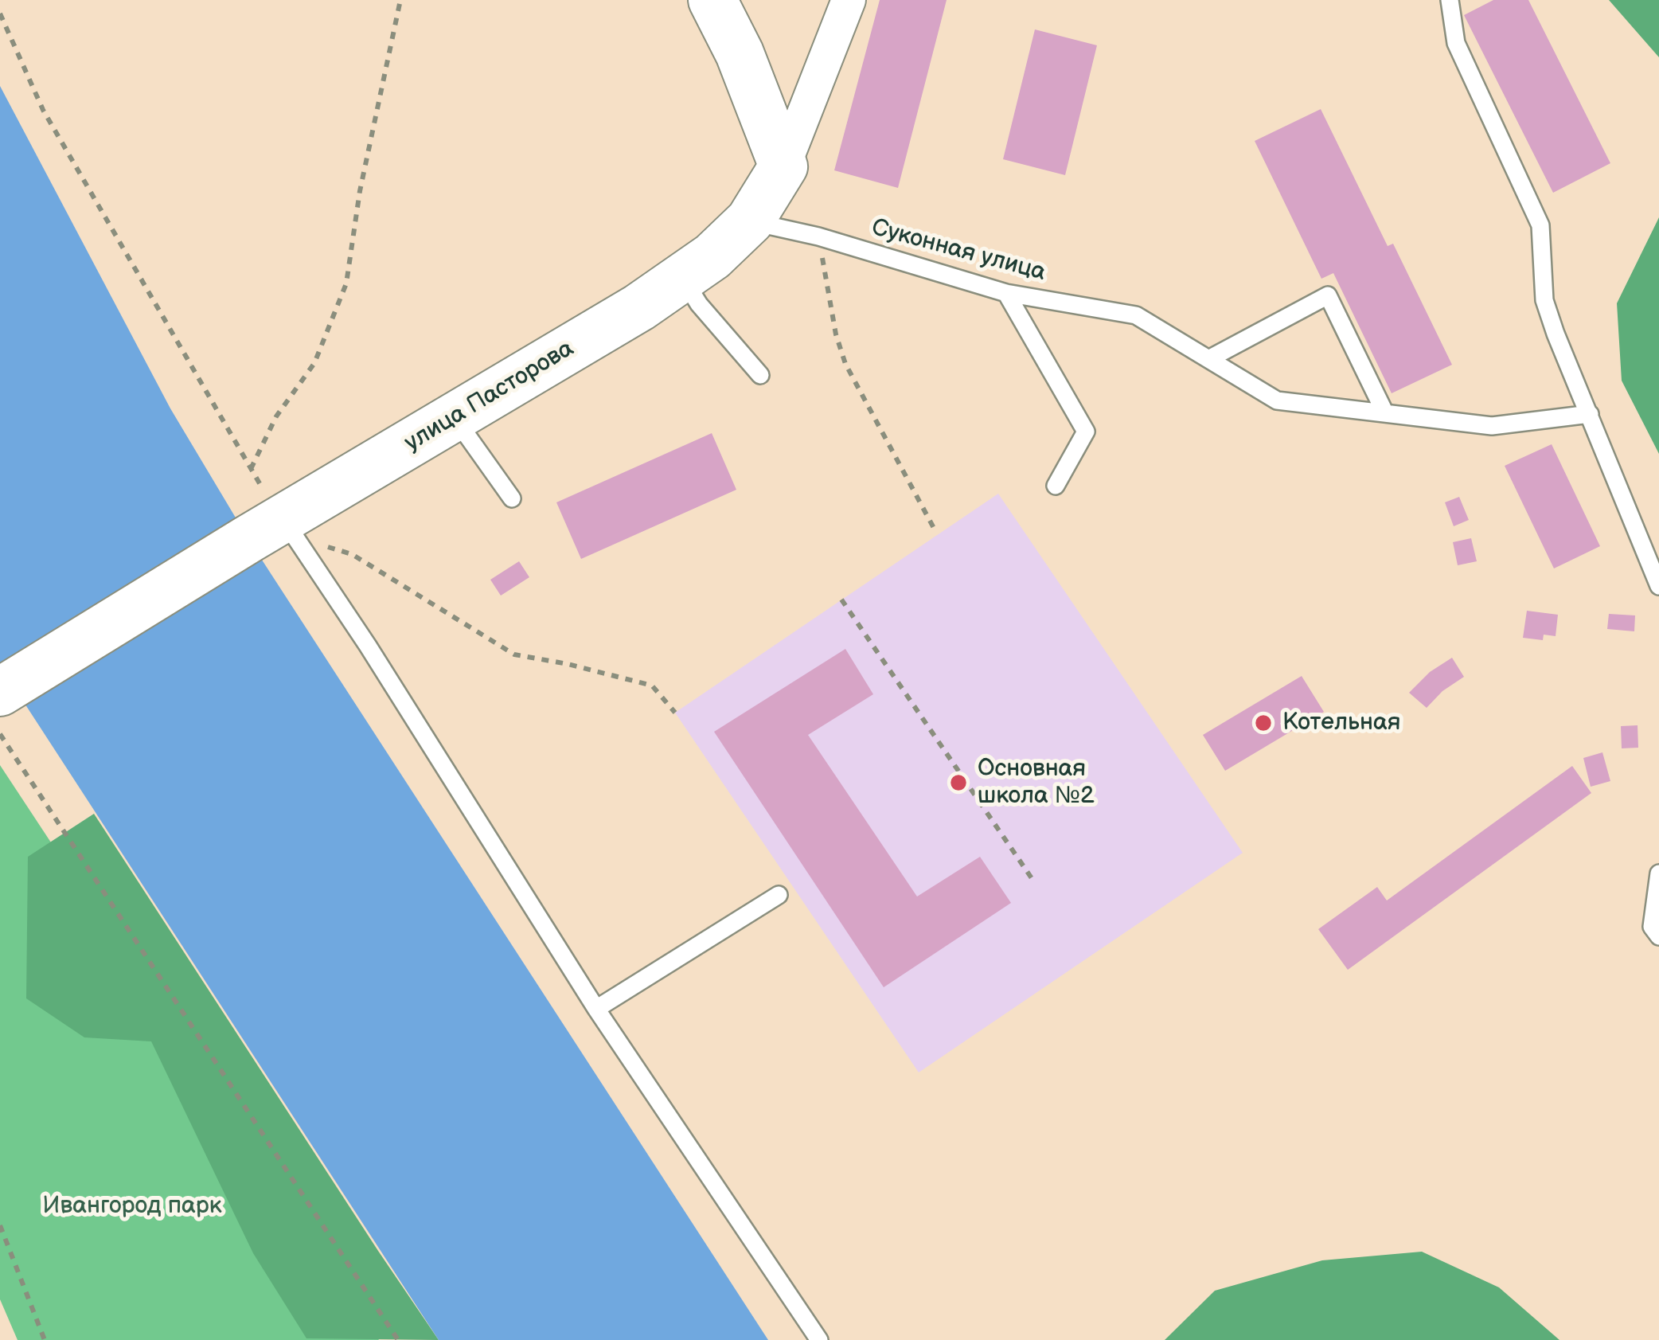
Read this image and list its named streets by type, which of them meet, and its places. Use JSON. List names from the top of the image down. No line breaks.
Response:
{"streets":{"street":["улица Пасторова"],"lane":["Суконная улица"]},"crossings":[["Суконная улица","улица Пасторова"]],"parks":["Ивангород парк"],"places":["Котельная","Основная школа №2"]}
